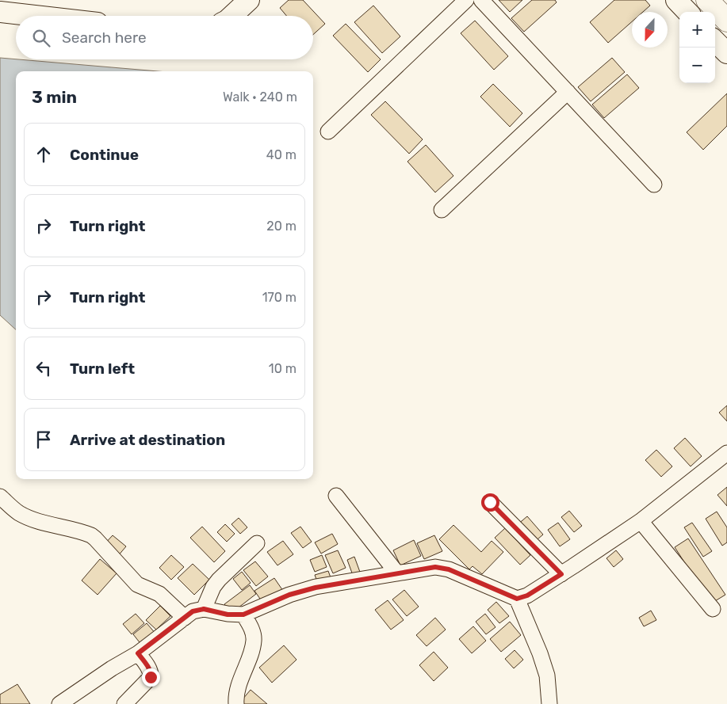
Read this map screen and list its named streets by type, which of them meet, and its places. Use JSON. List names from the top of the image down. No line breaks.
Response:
{"north":"bottom","page":{"map_buttons":["+","−"],"search":"Search here","heading":["3 min","Walk · 240 m"],"list":[["Continue","40 m"],["Turn right","20 m"],["Turn right","170 m"],["Turn left","10 m"],"Arrive at destination"]}}
